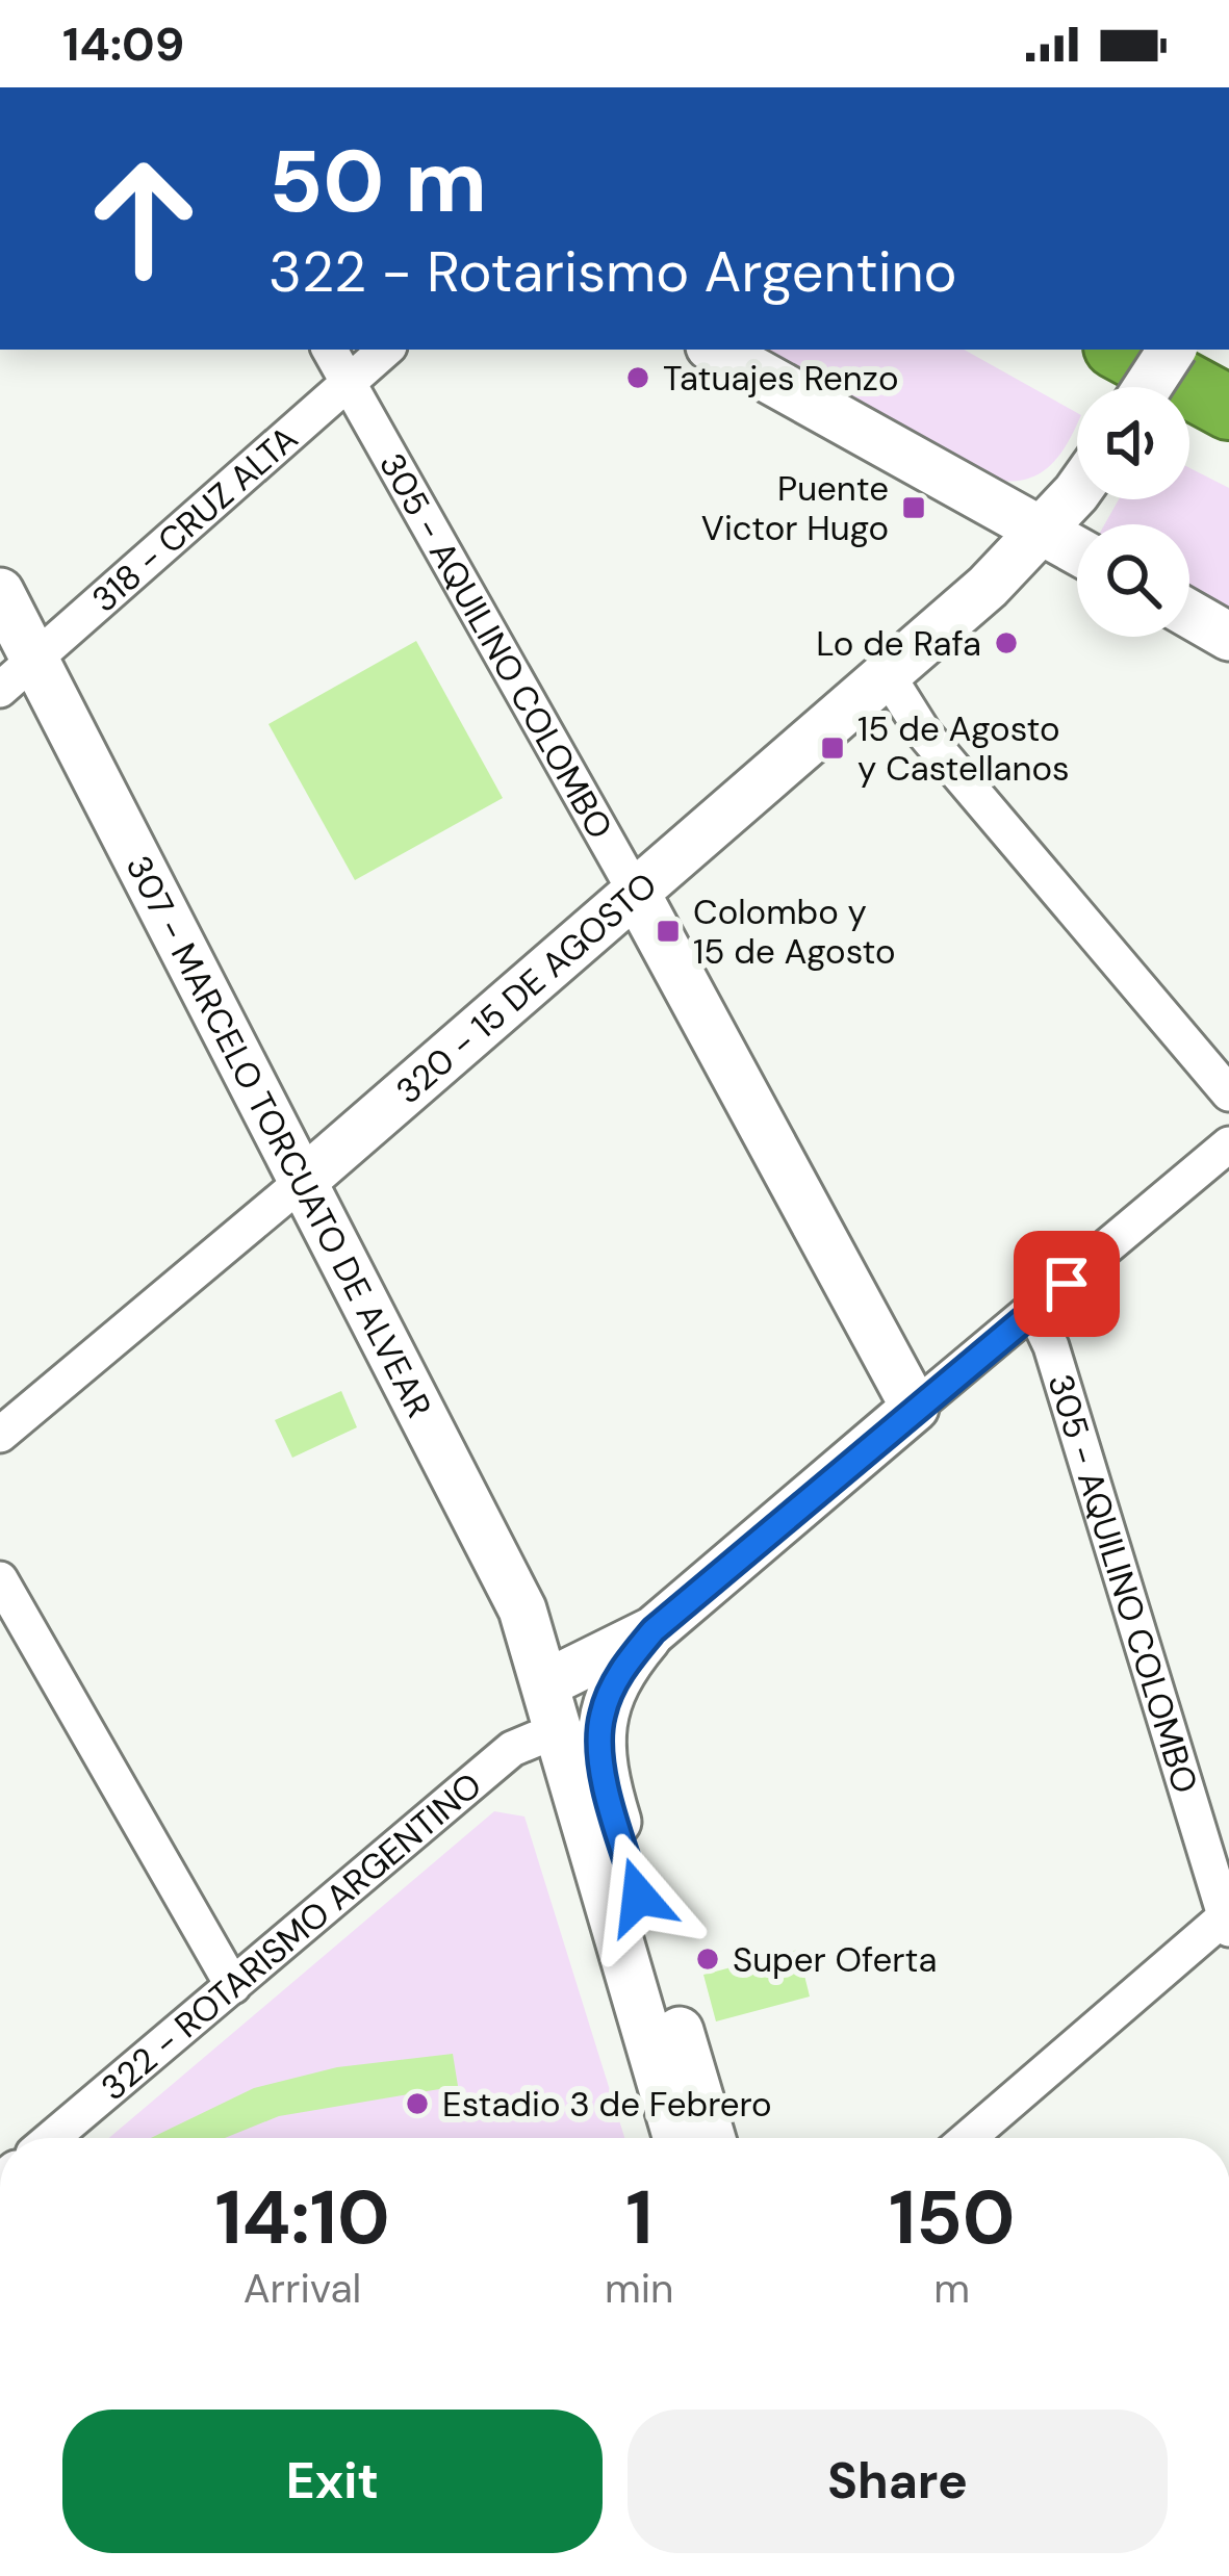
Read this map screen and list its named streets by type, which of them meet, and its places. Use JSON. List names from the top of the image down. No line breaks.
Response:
{"streets":{"street":["318 - CRUZ ALTA","305 - AQUILINO COLOMBO","320 - 15 DE AGOSTO","307 - MARCELO TORCUATO DE ALVEAR","322 - ROTARISMO ARGENTINO"]},"crossings":[["318 - CRUZ ALTA","305 - AQUILINO COLOMBO"],["318 - CRUZ ALTA","307 - MARCELO TORCUATO DE ALVEAR"],["305 - AQUILINO COLOMBO","320 - 15 DE AGOSTO"],["320 - 15 DE AGOSTO","307 - MARCELO TORCUATO DE ALVEAR"],["307 - MARCELO TORCUATO DE ALVEAR","322 - ROTARISMO ARGENTINO"]],"places":{"other":["Tatuajes Renzo","Lo de Rafa","Super Oferta","Estadio 3 de Febrero"],"transit":["Puente Victor Hugo","15 de Agosto y Castellanos","Colombo y 15 de Agosto"]},"page":{"status":"14:09","turn":["50 m","322 - Rotarismo Argentino"],"eta":["14:10","Arrival","1","min","150","m"],"buttons":["Exit","Share"]}}
